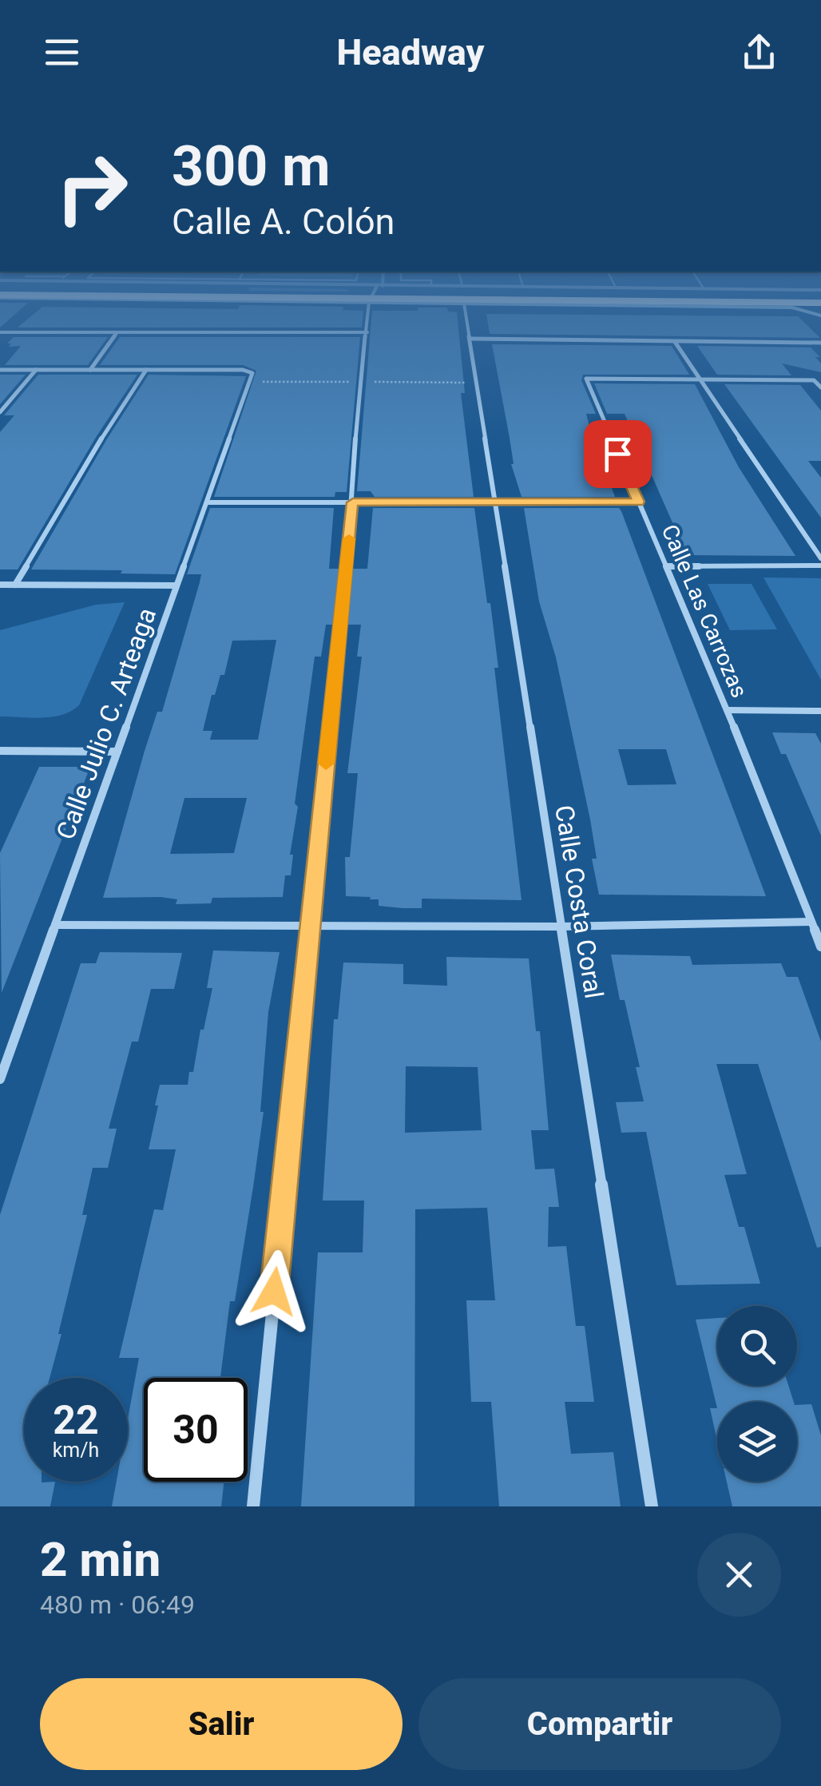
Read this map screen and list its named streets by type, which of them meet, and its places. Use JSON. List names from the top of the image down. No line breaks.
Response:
{"streets":{"street":["Calle Las Carrozas","Calle Julio C. Arteaga","Calle Costa Coral"]},"page":{"header":"Headway","turn":["300 m","Calle A. Colón"],"speed":"22 km/h","limit":"30","heading":["2 min","480 m · 06:49"],"buttons":["Salir","Compartir"]}}
